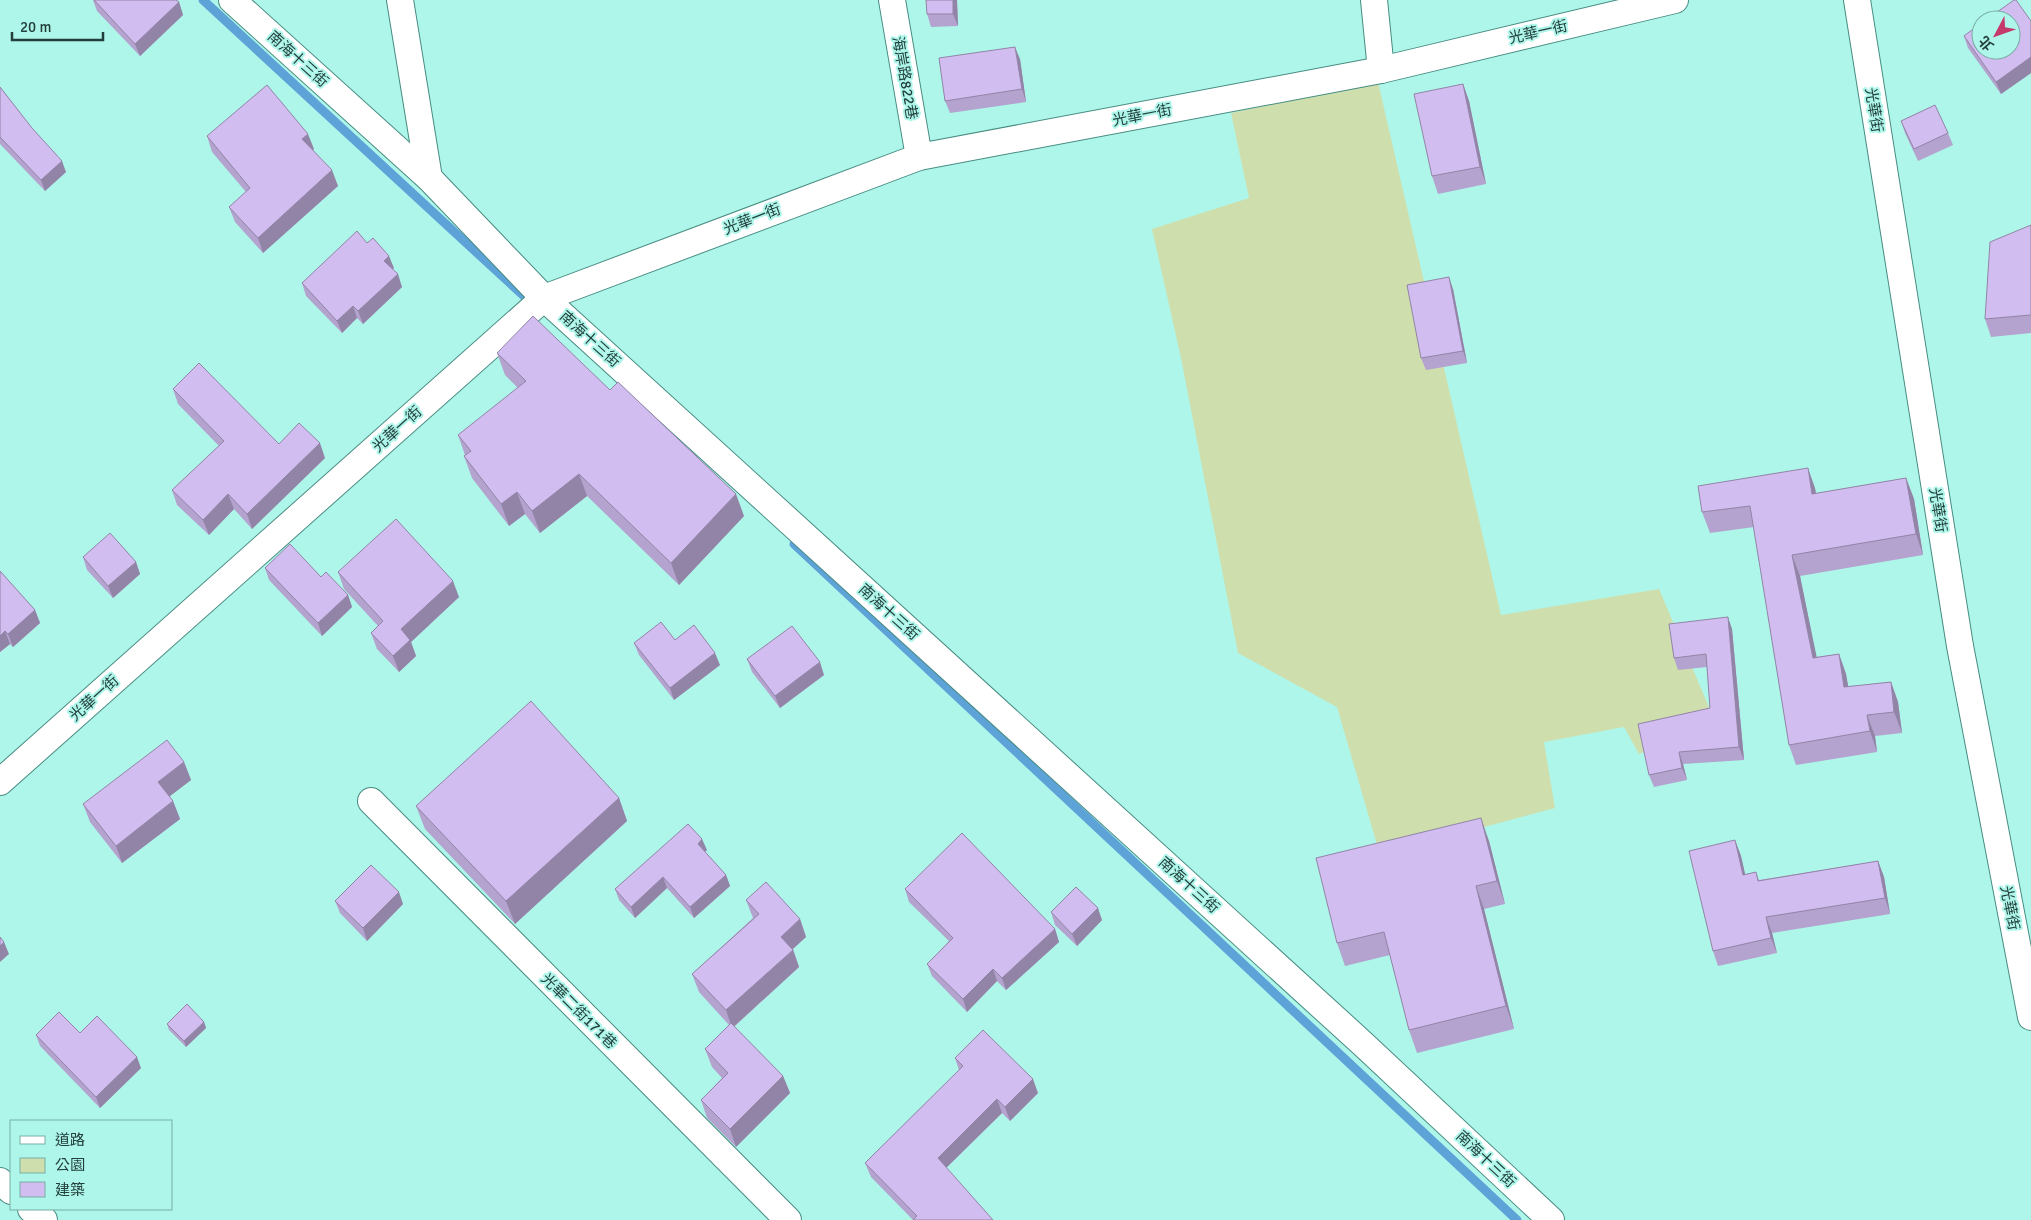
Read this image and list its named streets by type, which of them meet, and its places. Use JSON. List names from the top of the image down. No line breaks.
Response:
{"streets":{"street":["光華一街","南海十三街","海岸路822巷","光華街","光華二街171巷"]},"crossings":[["光華一街","南海十三街"],["光華一街","海岸路822巷"]],"legend":["道路","公園","建築"],"scale_bar":"20 m","north":"bottom left"}
